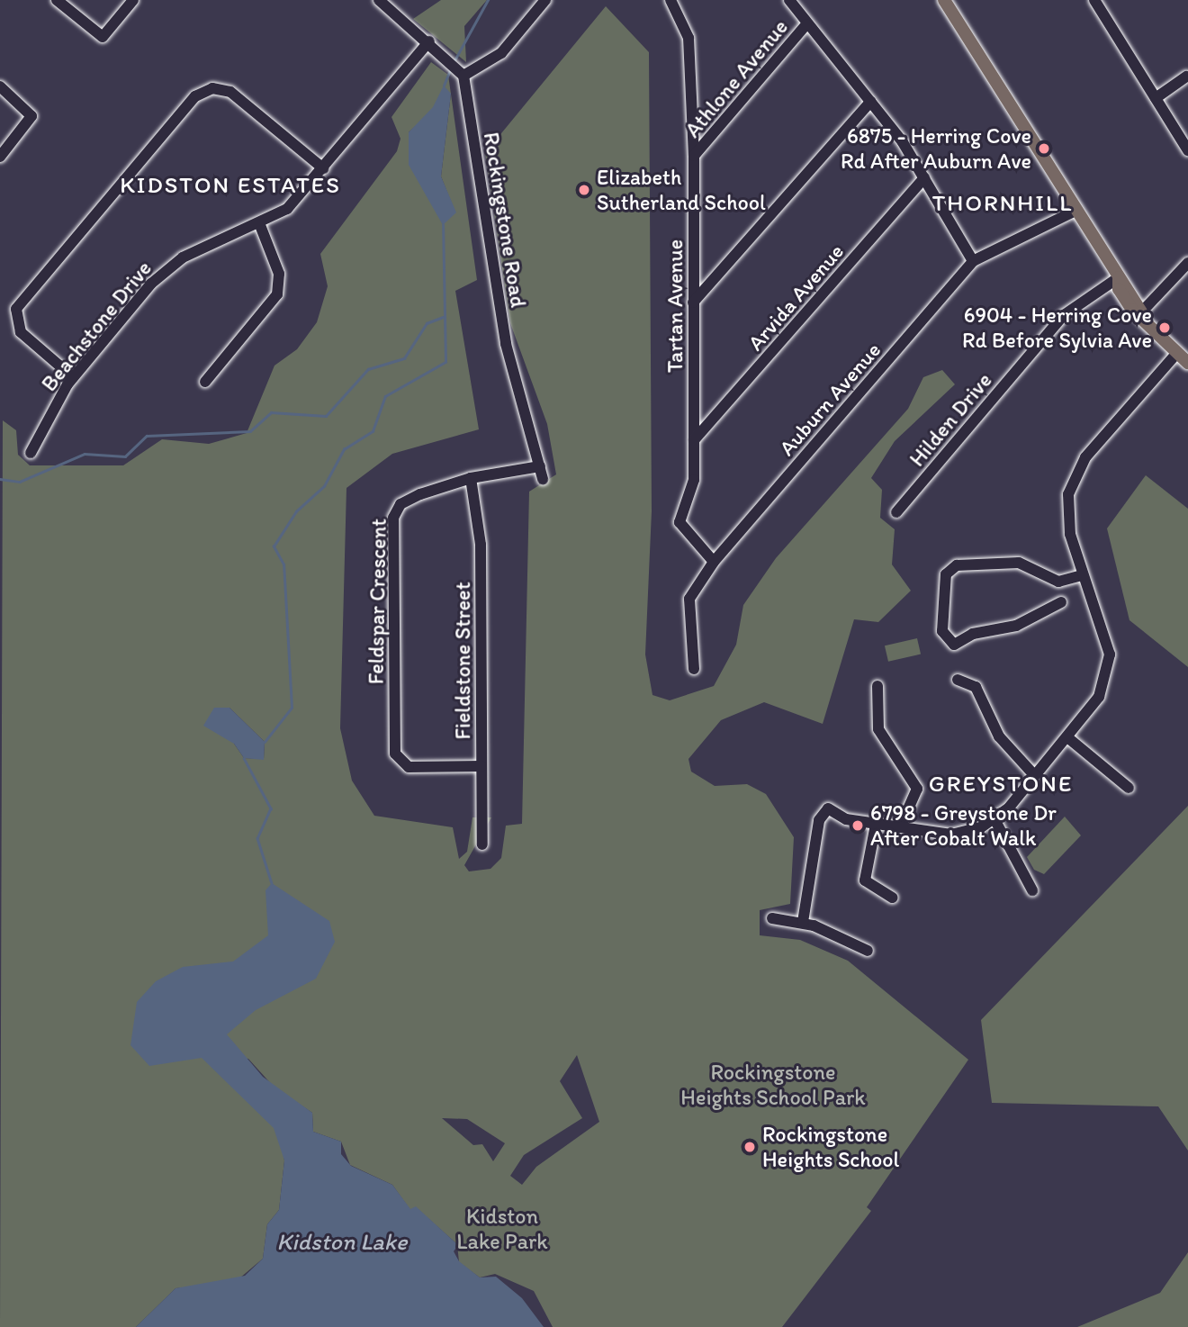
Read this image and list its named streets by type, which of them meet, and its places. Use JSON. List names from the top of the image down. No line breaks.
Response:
{"streets":{"street":["Athlone Avenue","Rockingstone Road","Arvida Avenue","Tartan Avenue","Beachstone Drive","Auburn Avenue","Hilden Drive","Feldspar Crescent","Fieldstone Street"]},"crossings":[["Athlone Avenue","Tartan Avenue"],["Rockingstone Road","Feldspar Crescent"],["Arvida Avenue","Tartan Avenue"],["Tartan Avenue","Auburn Avenue"],["Feldspar Crescent","Fieldstone Street"]],"districts":["KIDSTON ESTATES","THORNHILL","GREYSTONE"],"water":["Kidston Lake"],"parks":["Rockingstone Heights School Park","Kidston Lake Park"],"places":["6875 - Herring Cove Rd After Auburn Ave","Elizabeth Sutherland School","6904 - Herring Cove Rd Before Sylvia Ave","6798 - Greystone Dr After Cobalt Walk","Rockingstone Heights School"]}
